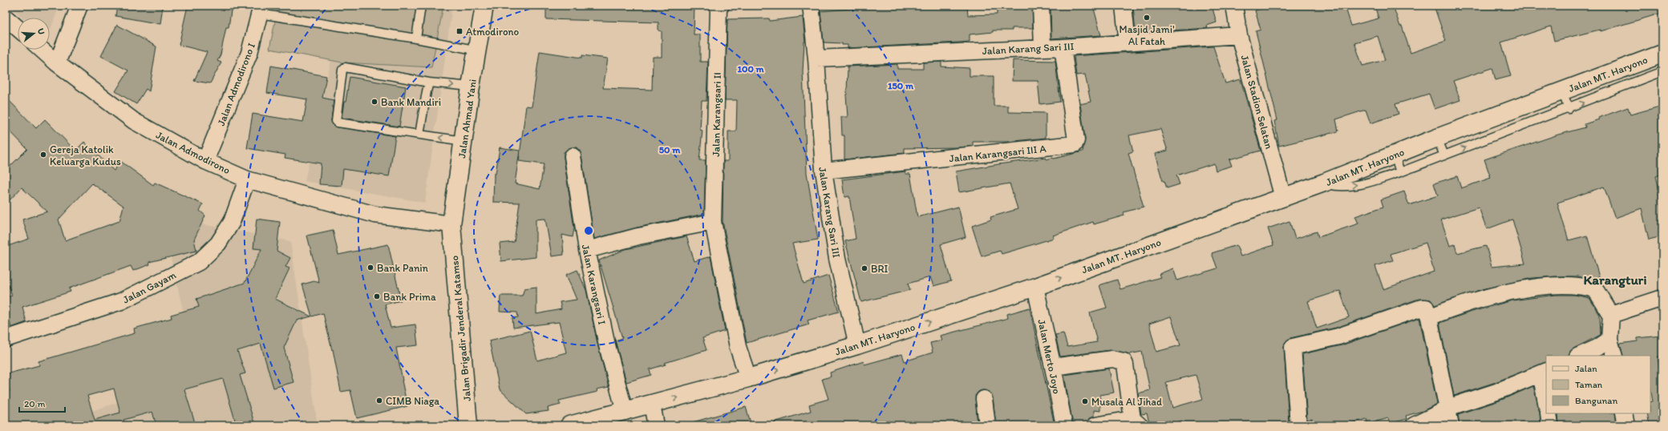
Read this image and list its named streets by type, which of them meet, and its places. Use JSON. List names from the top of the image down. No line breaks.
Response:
{"streets":{"main road":["Jalan MT. Haryono","Jalan Ahmad Yani","Jalan Brigadir Jenderal Katamso"],"street":["Jalan Karang Sari III","Jalan Admodirono I","Jalan Stadion Selatan","Jalan Karangsari II","Jalan Admodirono","Jalan Karangsari III A","Jalan Karangsari I","Jalan Gayam","Jalan Merto Joyo"]},"crossings":[["Jalan Karang Sari III","Jalan MT. Haryono"],["Jalan Karang Sari III","Jalan Stadion Selatan"],["Jalan Karang Sari III","Jalan Karangsari III A"],["Jalan MT. Haryono","Jalan Stadion Selatan"],["Jalan MT. Haryono","Jalan Karangsari II"],["Jalan MT. Haryono","Jalan Karangsari I"],["Jalan MT. Haryono","Jalan Merto Joyo"],["Jalan Admodirono I","Jalan Admodirono"],["Jalan Ahmad Yani","Jalan Admodirono"],["Jalan Ahmad Yani","Jalan Brigadir Jenderal Katamso"],["Jalan Admodirono","Jalan Gayam"],["Jalan Admodirono","Jalan Brigadir Jenderal Katamso"]],"one_way":["Jalan MT. Haryono"],"districts":["Karangturi"],"places":{"other":["Masjid Jami' Al Fatah","Bank Mandiri","Gereja Katolik Keluarga Kudus","Bank Panin","BRI","Bank Prima","CIMB Niaga","Musala Al Jihad"],"transit":["Atmodirono"]},"legend":["Jalan","Taman","Bangunan"],"scale_bar":"20 m","north":"right","rings":["100 m","150 m","50 m"]}
